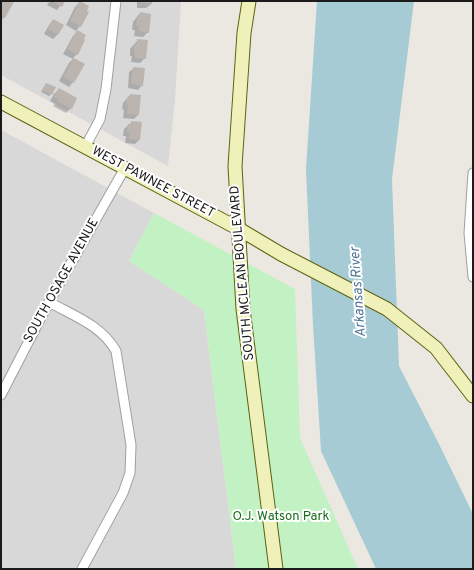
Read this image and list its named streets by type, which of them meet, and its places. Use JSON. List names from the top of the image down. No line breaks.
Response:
{"streets":{"main road":["WEST PAWNEE STREET","SOUTH MCLEAN BOULEVARD"],"street":["SOUTH OSAGE AVENUE"]},"crossings":[["WEST PAWNEE STREET","SOUTH MCLEAN BOULEVARD"],["WEST PAWNEE STREET","SOUTH OSAGE AVENUE"]],"water":["Arkansas River"],"parks":["O.J. Watson Park"]}
